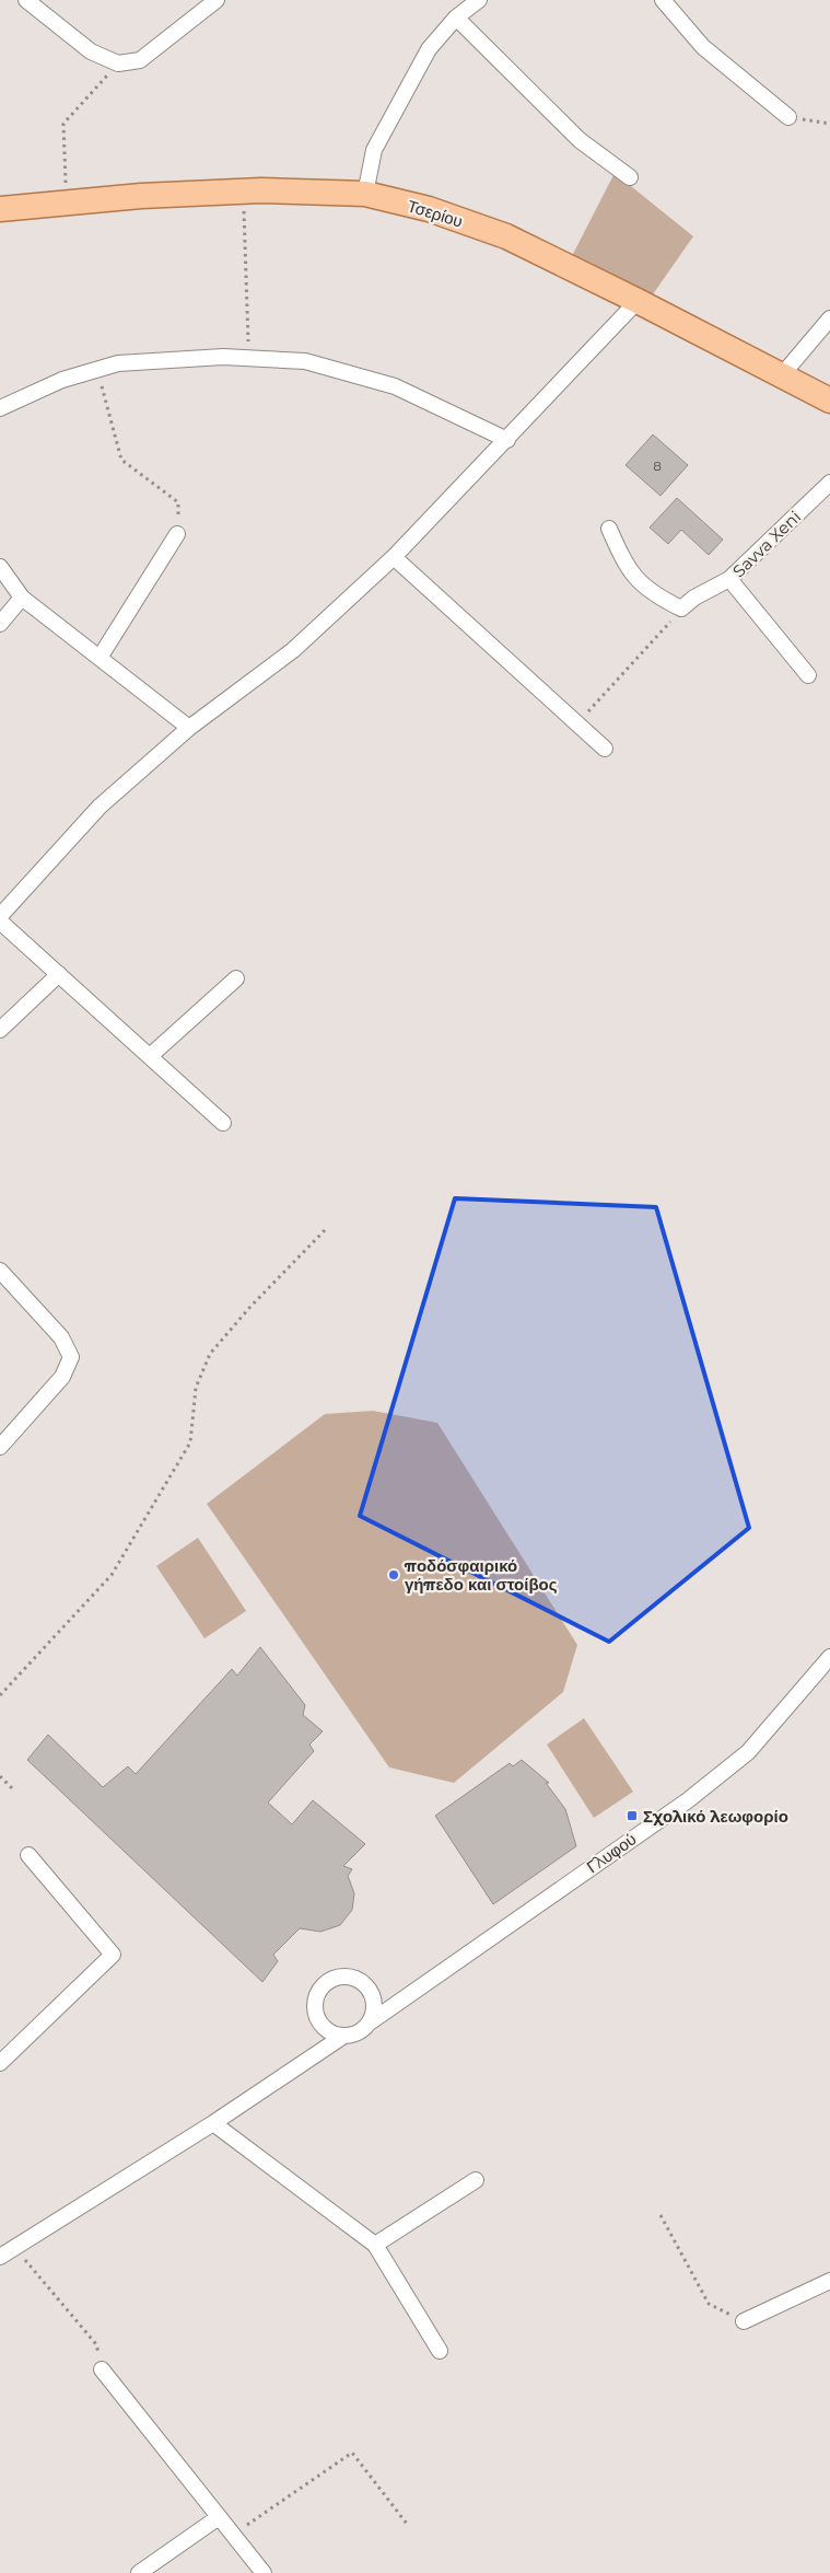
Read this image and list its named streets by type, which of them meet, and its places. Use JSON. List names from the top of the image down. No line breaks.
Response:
{"streets":{"main road":["Τσερίου"],"street":["Savva Xeni","Γλυφού"]},"places":{"other":["ποδόσφαιρικό γήπεδο και στοίβος"],"transit":["Σχολικό λεωφορίο"]},"house_numbers":["8"]}
